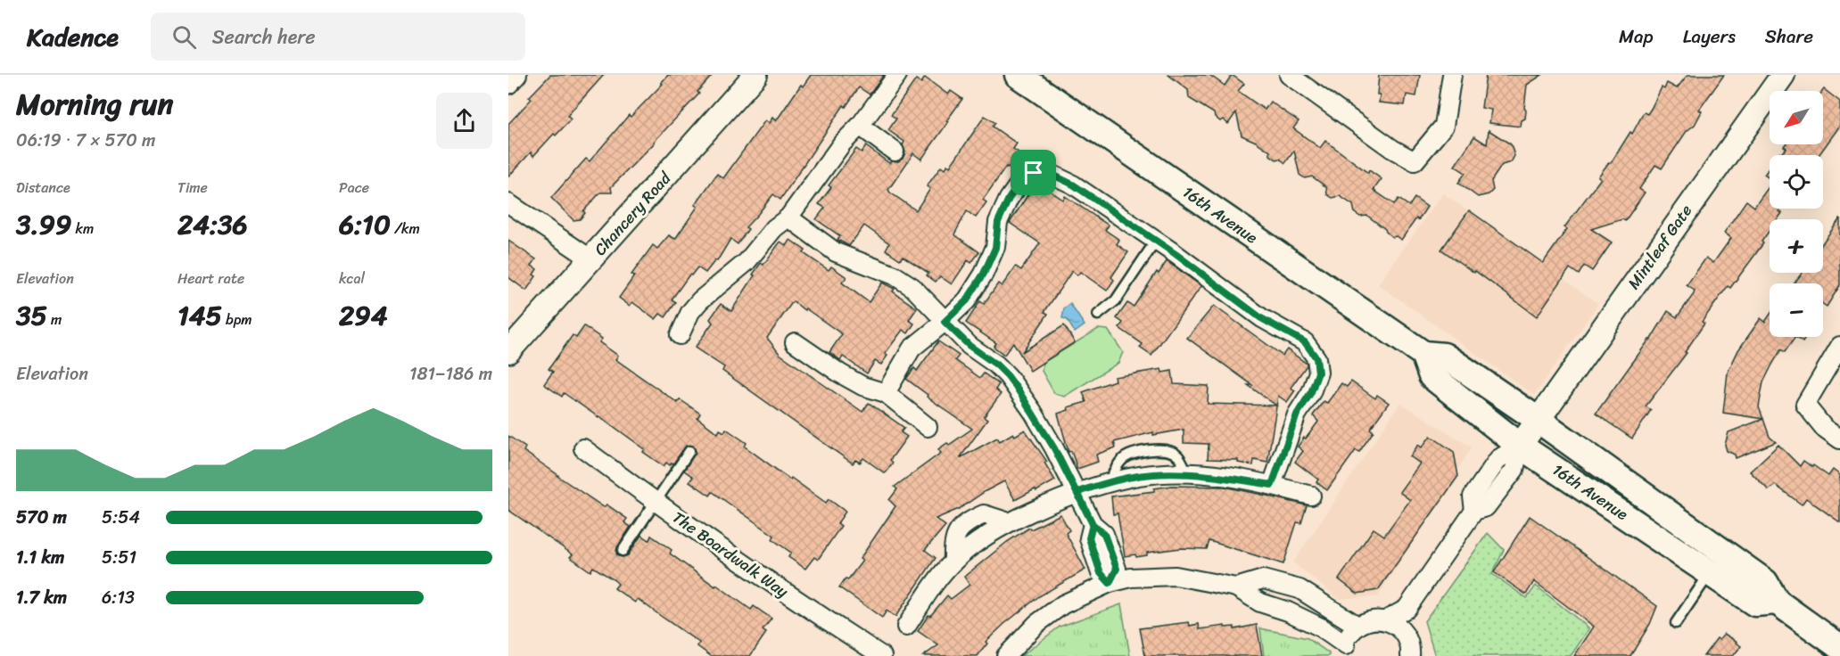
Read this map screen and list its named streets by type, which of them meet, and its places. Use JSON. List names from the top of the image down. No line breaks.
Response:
{"streets":{"main road":["16th Avenue"],"street":["Chancery Road","Mintleaf Gate","The Boardwalk Way"]},"crossings":[["16th Avenue","Mintleaf Gate"]],"north":"bottom left","page":{"header":"Kadence","search":"Search here","nav":["Map","Layers","Share"],"heading":["Morning run","06:19 · 7 × 570 m"],"map_buttons":["+","−"],"stats":[["Distance","3.99 km"],["Time","24:36"],["Pace","6:10 /km"],["Elevation","35 m"],["Heart rate","145 bpm"],["kcal","294"]],"chart":["Elevation","181–186 m"],"list":[{"name":"570 m","note":"5:54"},{"name":"1.1 km","note":"5:51"},{"name":"1.7 km","note":"6:13"}]}}
